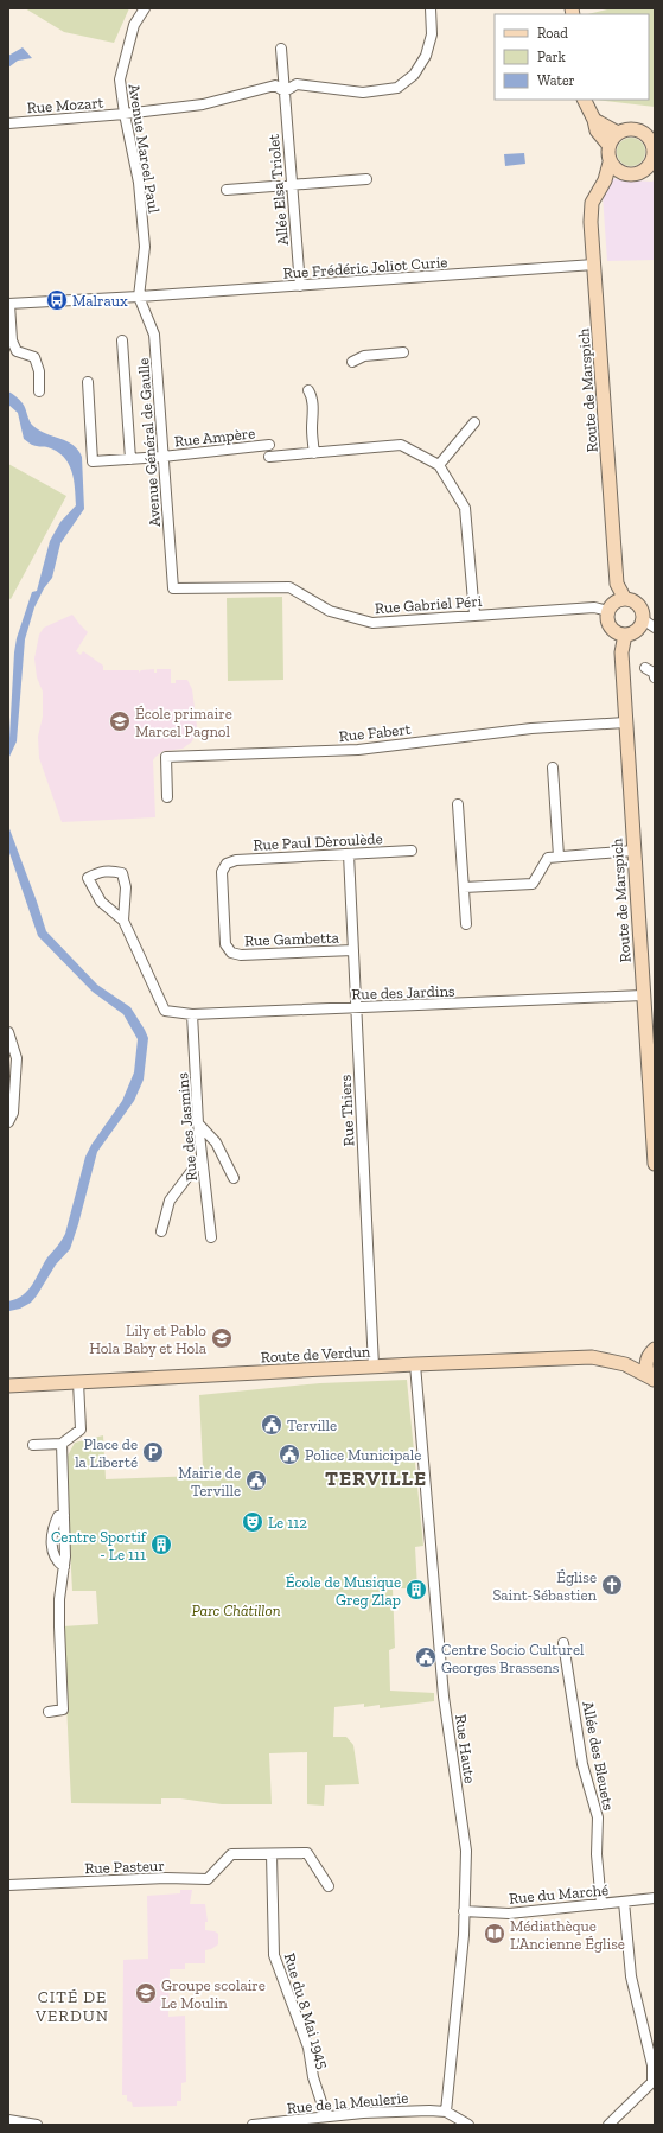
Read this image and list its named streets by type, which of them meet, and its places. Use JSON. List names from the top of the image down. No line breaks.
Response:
{"streets":{"main road":["Route de Marspich","Route de Verdun"],"street":["Rue Mozart","Avenue Marcel Paul","Allée Elsa Triolet","Rue Frédéric Joliot Curie","Rue Ampère","Avenue Général de Gaulle","Rue Gabriel Péri","Rue Fabert","Rue Paul Dèroulède","Rue Gambetta","Rue des Jardins","Rue Thiers","Rue des Jasmins","Rue Haute","Allée des Bleuets","Rue Pasteur","Rue du Marché","Rue du 8 Mai 1945","Rue de la Meulerie"]},"crossings":[["Rue Mozart","Avenue Marcel Paul"],["Rue Mozart","Allée Elsa Triolet"],["Avenue Marcel Paul","Rue Frédéric Joliot Curie"],["Avenue Marcel Paul","Avenue Général de Gaulle"],["Allée Elsa Triolet","Rue Frédéric Joliot Curie"],["Rue Frédéric Joliot Curie","Route de Marspich"],["Rue Frédéric Joliot Curie","Avenue Général de Gaulle"],["Route de Marspich","Rue Gabriel Péri"],["Route de Marspich","Rue Fabert"],["Route de Marspich","Rue des Jardins"],["Rue Ampère","Avenue Général de Gaulle"],["Avenue Général de Gaulle","Rue Gabriel Péri"],["Rue Paul Dèroulède","Rue Gambetta"],["Rue Paul Dèroulède","Rue Thiers"],["Rue Gambetta","Rue Thiers"],["Rue des Jardins","Rue Thiers"],["Rue des Jardins","Rue des Jasmins"],["Rue Thiers","Route de Verdun"],["Route de Verdun","Rue Haute"],["Rue Haute","Rue du Marché"],["Rue Haute","Rue de la Meulerie"],["Allée des Bleuets","Rue du Marché"],["Rue Pasteur","Rue du 8 Mai 1945"],["Rue du 8 Mai 1945","Rue de la Meulerie"]],"districts":["TERVILLE","CITÉ DE VERDUN"],"parks":["Parc Châtillon"],"places":{"bus stop":["Malraux"],"school or university":["École primaire Marcel Pagnol","Lily et Pablo Hola Baby et Hola","Groupe scolaire Le Moulin"],"public building":["Terville","Police Municipale","Mairie de Terville","Centre Socio Culturel Georges Brassens"],"parking":["Place de la Liberté"],"theatre":["Le 112"],"building":["Centre Sportif - Le 111","École de Musique Greg Zlap"],"church":["Église Saint-Sébastien"],"library":["Médiathèque L'Ancienne Église"]},"legend":["Road","Park","Water"]}
